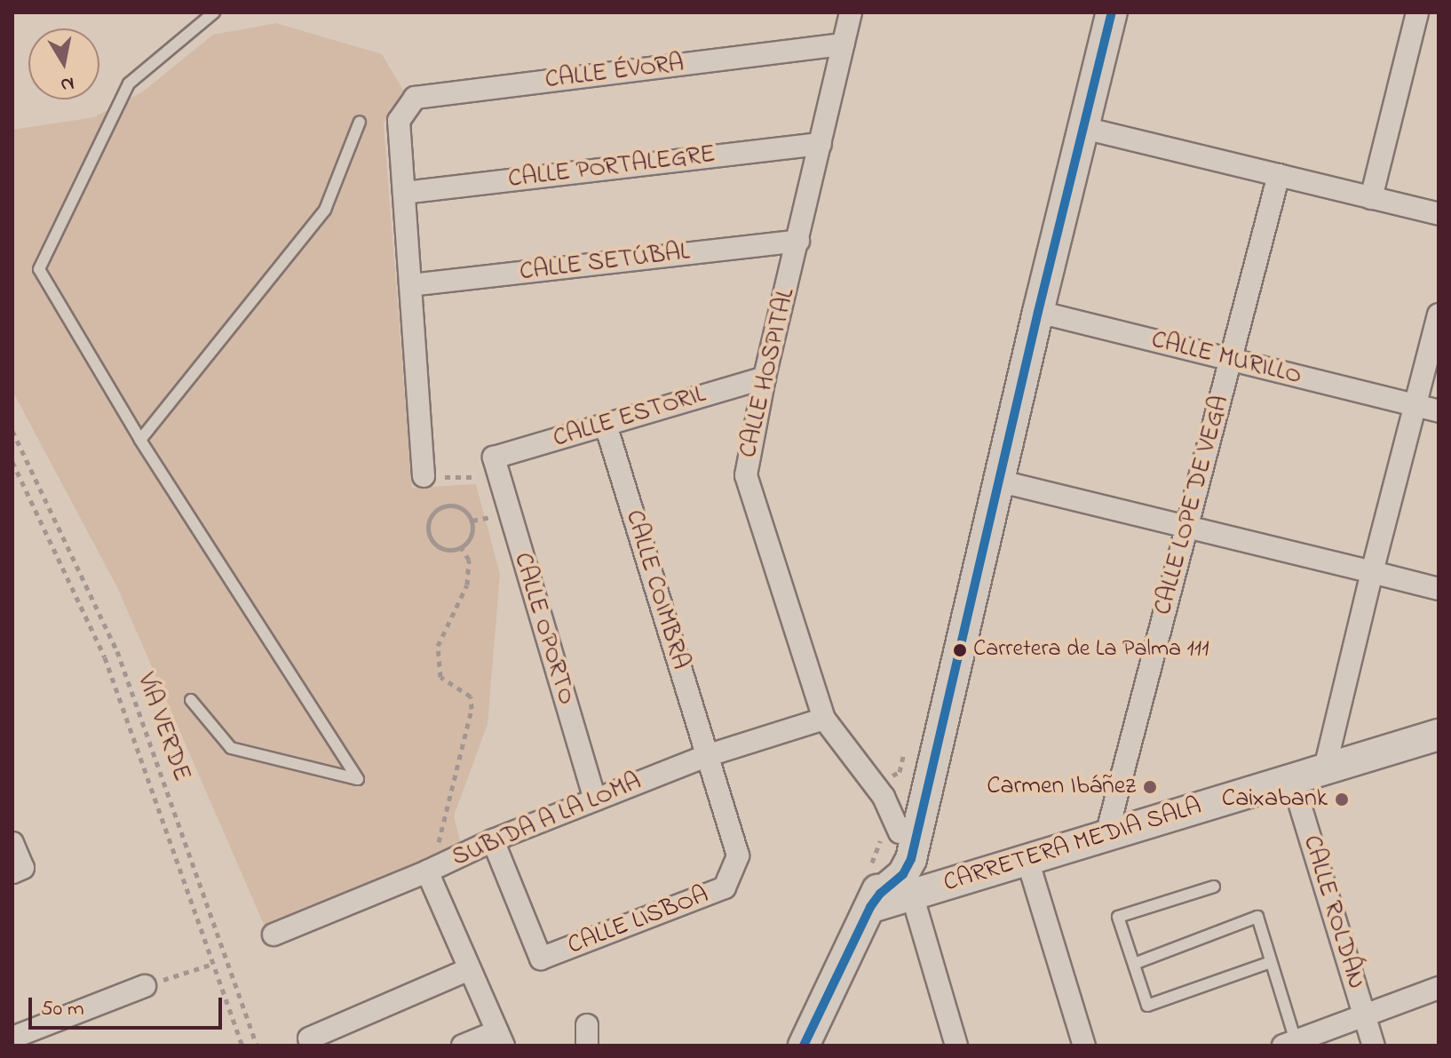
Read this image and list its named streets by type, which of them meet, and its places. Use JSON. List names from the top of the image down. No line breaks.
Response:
{"streets":{"main road":["CARRETERA MEDIA SALA"],"street":["CALLE ÉVORA","CALLE PORTALEGRE","CALLE SETÚBAL","CALLE MURILLO","CALLE HOSPITAL","CALLE ESTORIL","CALLE LOPE DE VEGA","CALLE COIMBRA","CALLE OPORTO","SUBIDA A LA LOMA","CALLE ROLDÁN","CALLE LISBOA"],"path":["VÍA VERDE"]},"crossings":[["CALLE ÉVORA","CALLE PORTALEGRE"],["CALLE ÉVORA","CALLE HOSPITAL"],["CALLE PORTALEGRE","CALLE HOSPITAL"],["CALLE SETÚBAL","CALLE HOSPITAL"],["CALLE MURILLO","CALLE LOPE DE VEGA"],["CALLE HOSPITAL","CALLE ESTORIL"],["CALLE HOSPITAL","SUBIDA A LA LOMA"],["CALLE ESTORIL","CALLE COIMBRA"],["CALLE ESTORIL","CALLE OPORTO"],["CALLE LOPE DE VEGA","CARRETERA MEDIA SALA"],["CALLE COIMBRA","SUBIDA A LA LOMA"],["CALLE COIMBRA","CALLE LISBOA"],["CALLE OPORTO","SUBIDA A LA LOMA"],["SUBIDA A LA LOMA","CALLE LISBOA"],["CARRETERA MEDIA SALA","CALLE ROLDÁN"]],"places":["Carretera de La Palma 111","Carmen Ibáñez","Caixabank"],"scale_bar":"50 m","north":"bottom"}
